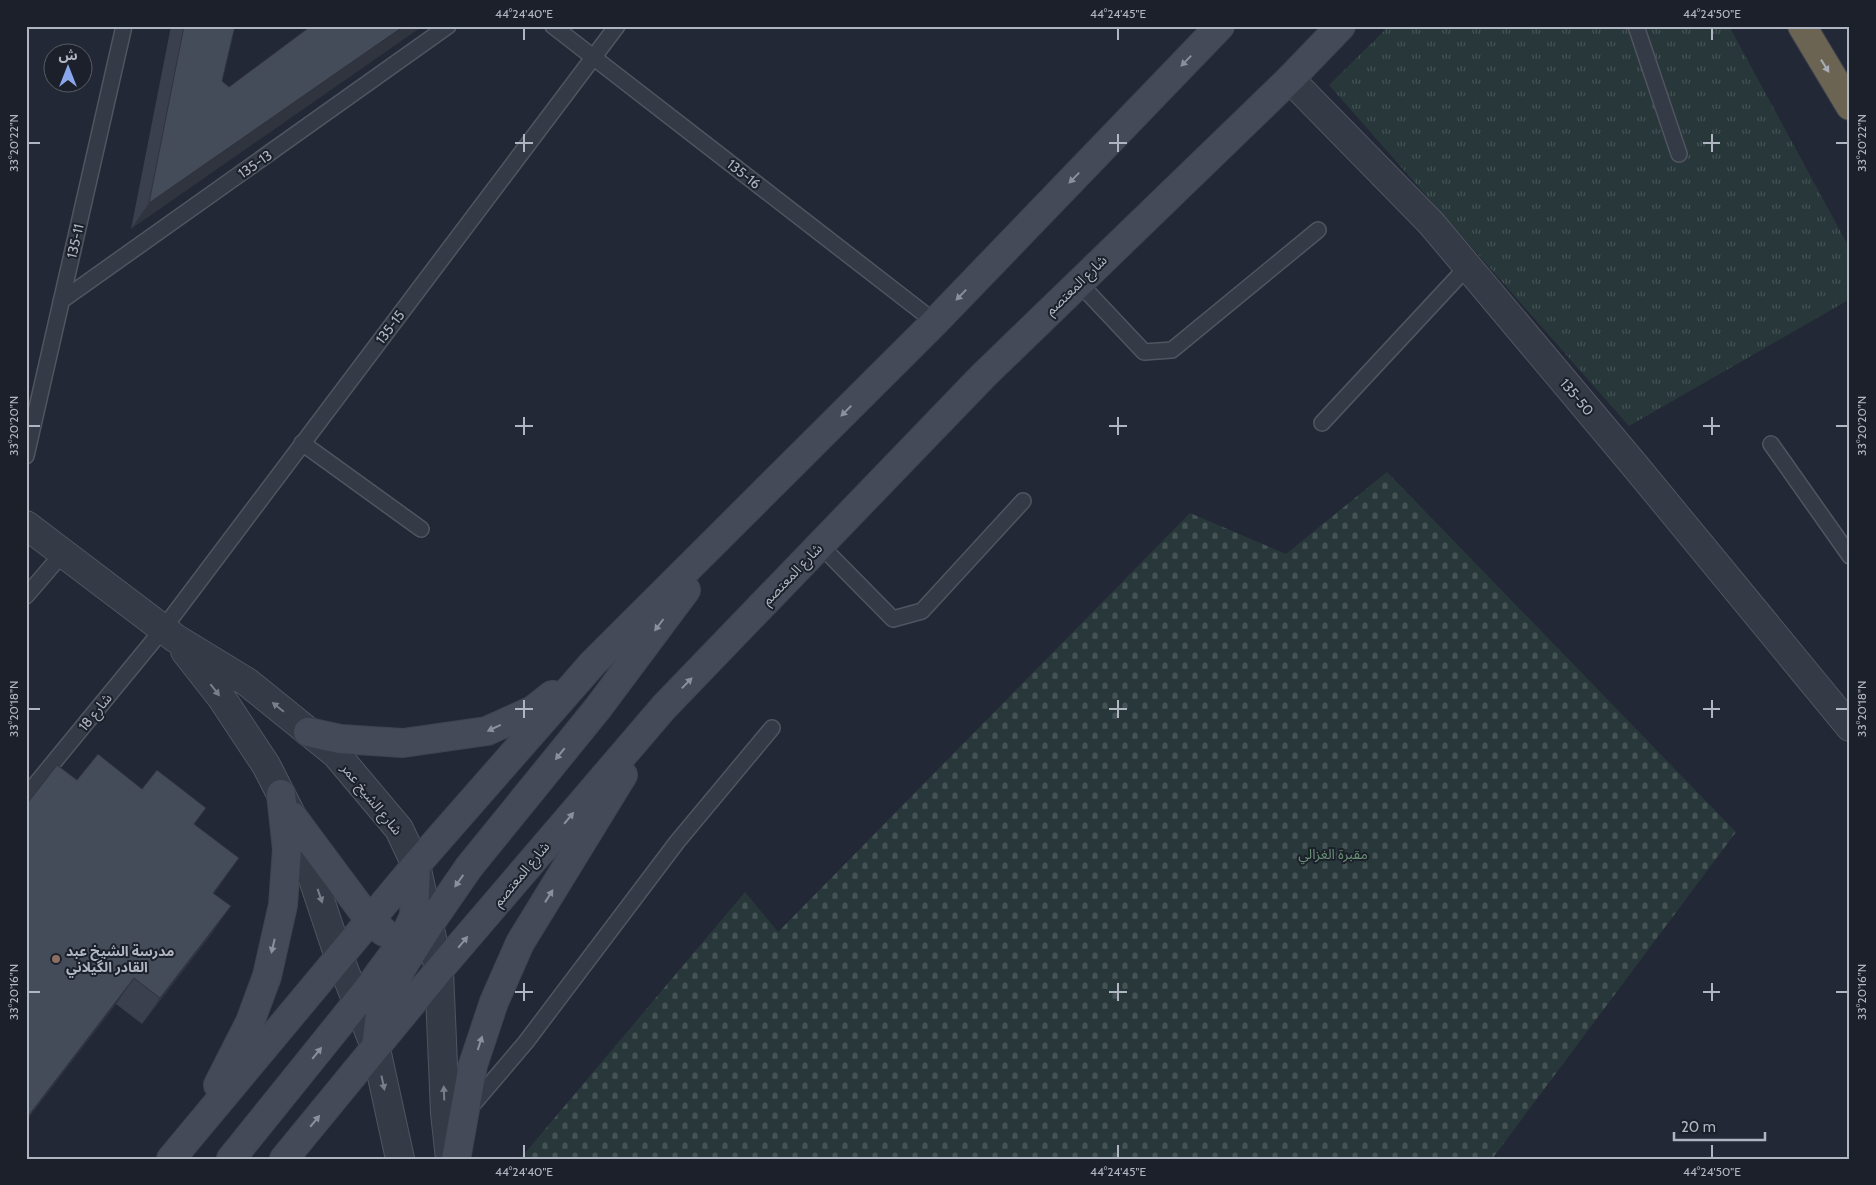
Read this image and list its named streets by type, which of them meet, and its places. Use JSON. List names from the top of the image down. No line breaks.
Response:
{"streets":{"main road":["شارع المعتصم"],"street":["135-50","شارع الشيخ عمر"],"lane":["135-13","135-16","135-11","135-15","شارع 18"]},"crossings":[["135-13","135-11"],["135-16","135-15"],["شارع المعتصم","135-50"],["شارع المعتصم","شارع الشيخ عمر"],["135-15","شارع 18"],["135-15","شارع الشيخ عمر"],["شارع 18","شارع الشيخ عمر"]],"parks":["مقبرة الغزالي"],"places":["مدرسة الشيخ عبد القادر الگيلاني"],"scale_bar":"20 m","north":"top","coordinates":["44°24'40\"E","44°24'45\"E","44°24'50\"E","33°20'22\"N","33°20'20\"N","33°20'18\"N","33°20'16\"N"]}
